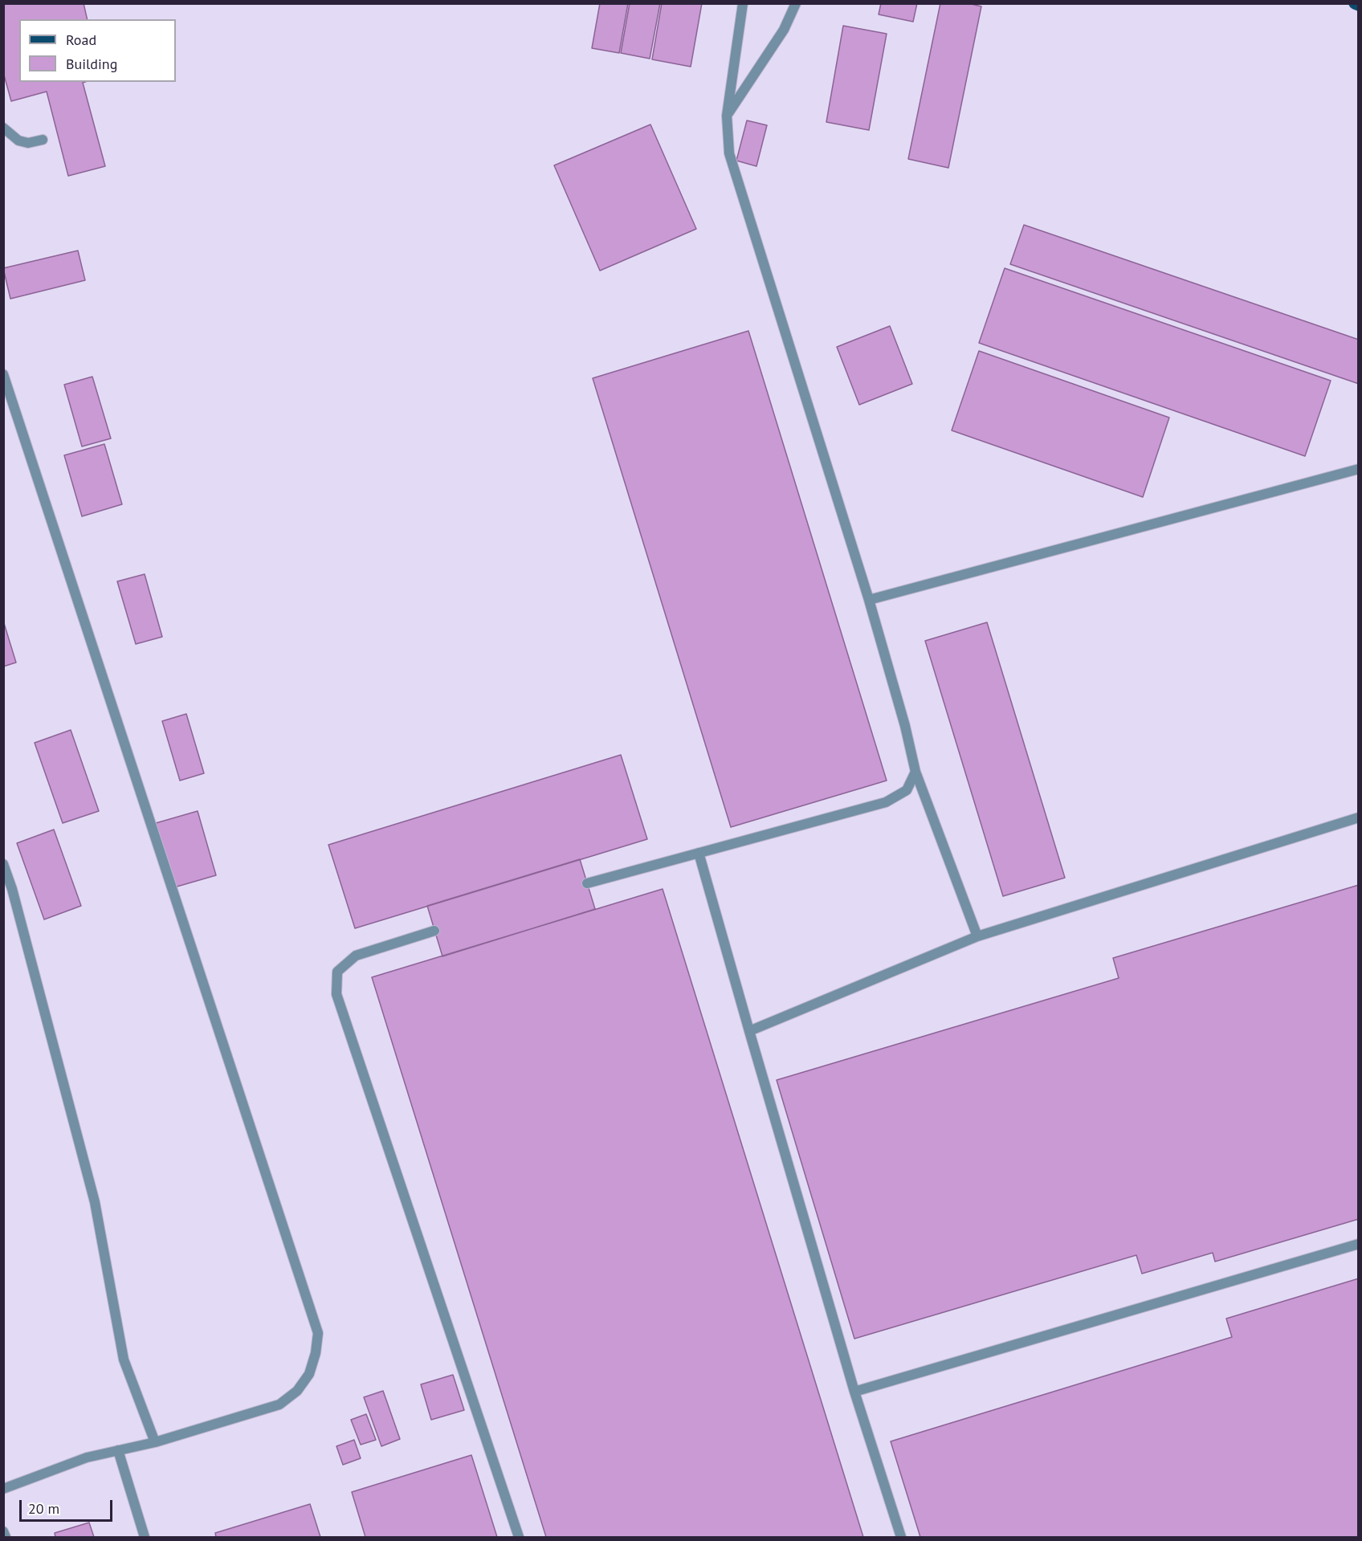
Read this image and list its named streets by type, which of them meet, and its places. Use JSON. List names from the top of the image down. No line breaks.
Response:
{"legend":["Road","Building"],"scale_bar":"20 m"}
